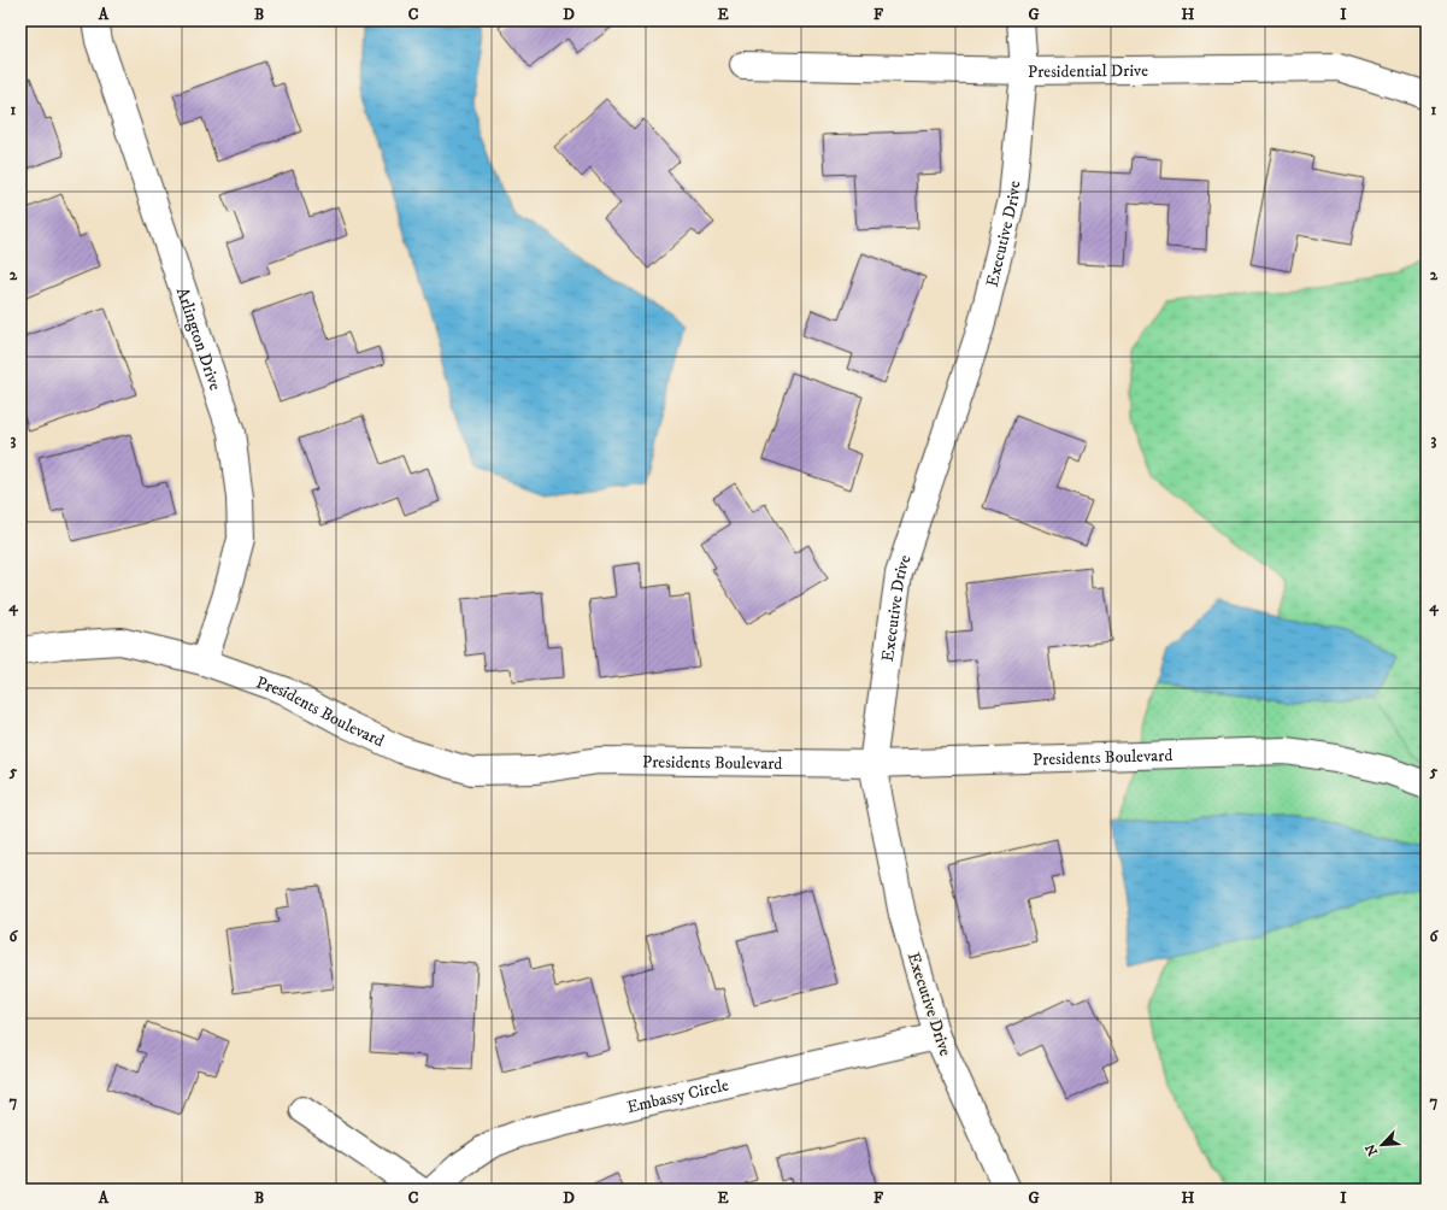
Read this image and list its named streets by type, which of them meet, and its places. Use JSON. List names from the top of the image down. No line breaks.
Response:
{"streets":{"street":["Presidential Drive","Executive Drive","Arlington Drive","Presidents Boulevard","Embassy Circle"]},"crossings":[["Presidential Drive","Executive Drive"],["Executive Drive","Presidents Boulevard"],["Executive Drive","Embassy Circle"],["Arlington Drive","Presidents Boulevard"]],"north":"bottom left","grid":{"columns":["A","B","C","D","E","F","G","H","I"],"rows":["1","2","3","4","5","6","7"]}}
